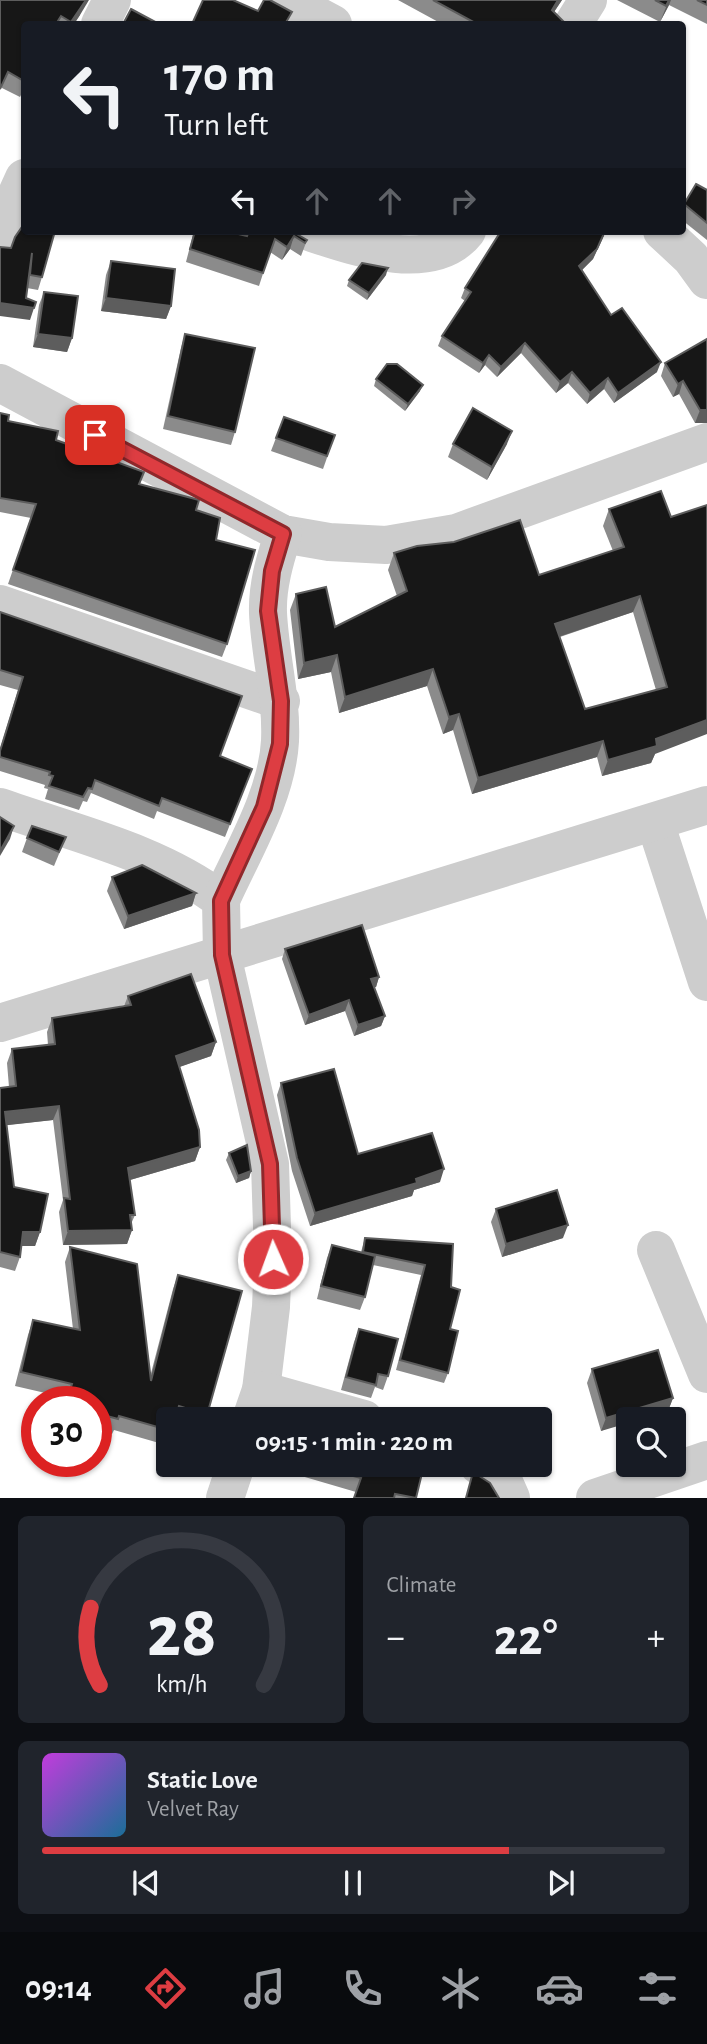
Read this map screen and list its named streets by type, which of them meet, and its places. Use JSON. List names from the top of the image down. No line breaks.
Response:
{"page":{"turn":["170 m","Turn left"],"limit":"30","trip":"09:15 · 1 min · 220 m","tile":"Climate","heat":["−","22°","+"],"song":["Static Love","Velvet Ray"],"tabs":"09:14","gauge":["28","km/h"]}}
